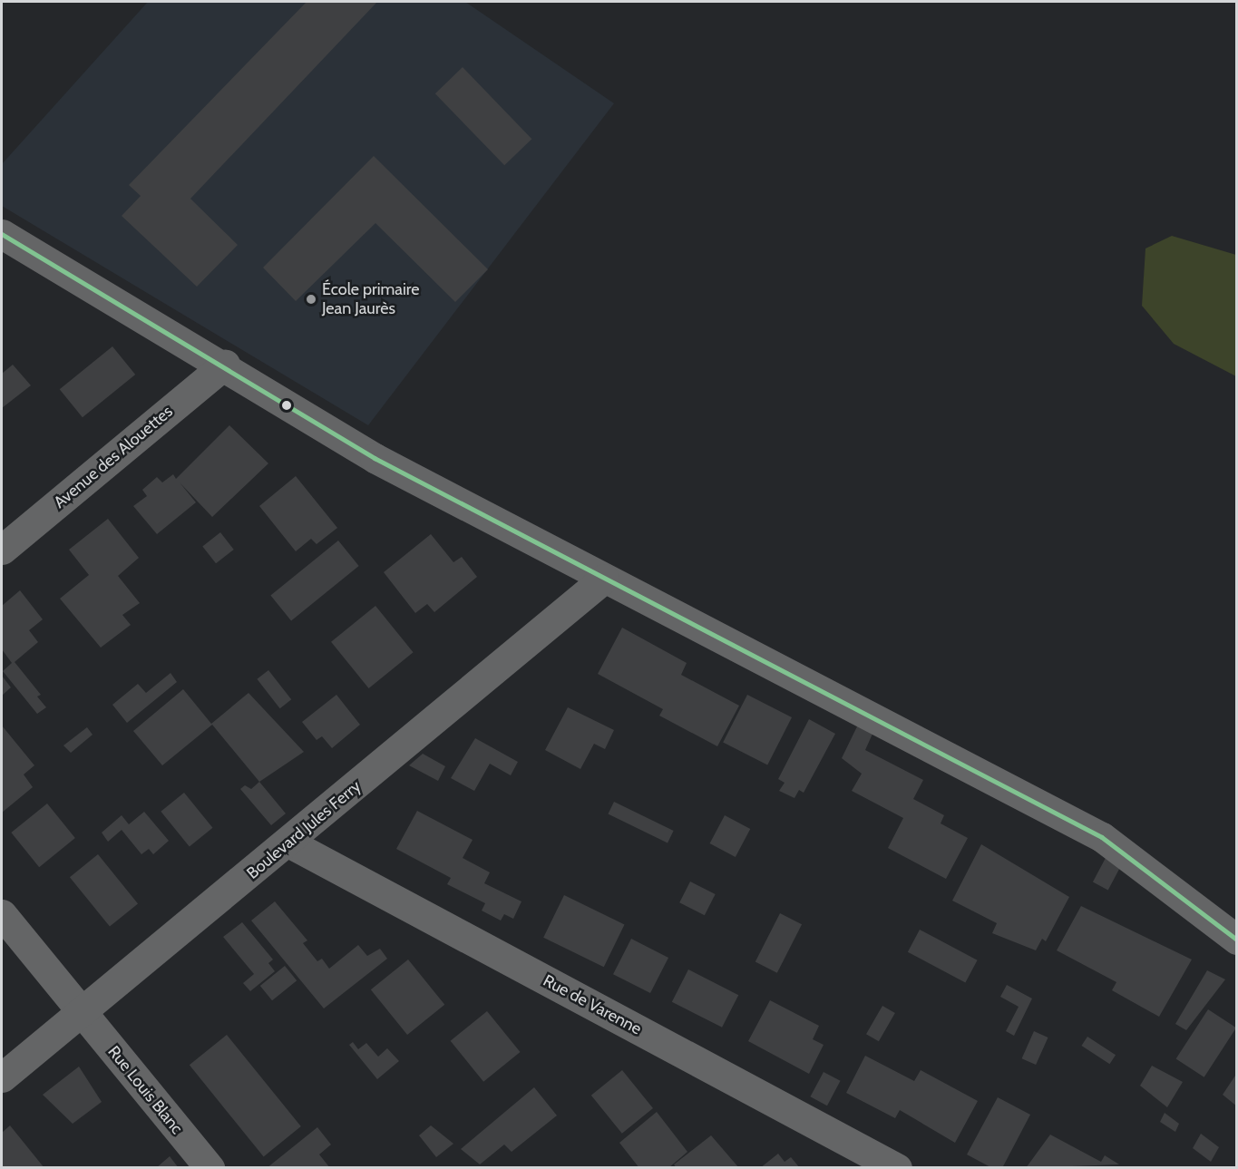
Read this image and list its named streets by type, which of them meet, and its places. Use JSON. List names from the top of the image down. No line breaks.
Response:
{"streets":{"street":["Avenue des Alouettes","Boulevard Jules Ferry","Rue de Varenne","Rue Louis Blanc"]},"crossings":[["Boulevard Jules Ferry","Rue de Varenne"],["Boulevard Jules Ferry","Rue Louis Blanc"]],"places":["École primaire Jean Jaurès"]}
